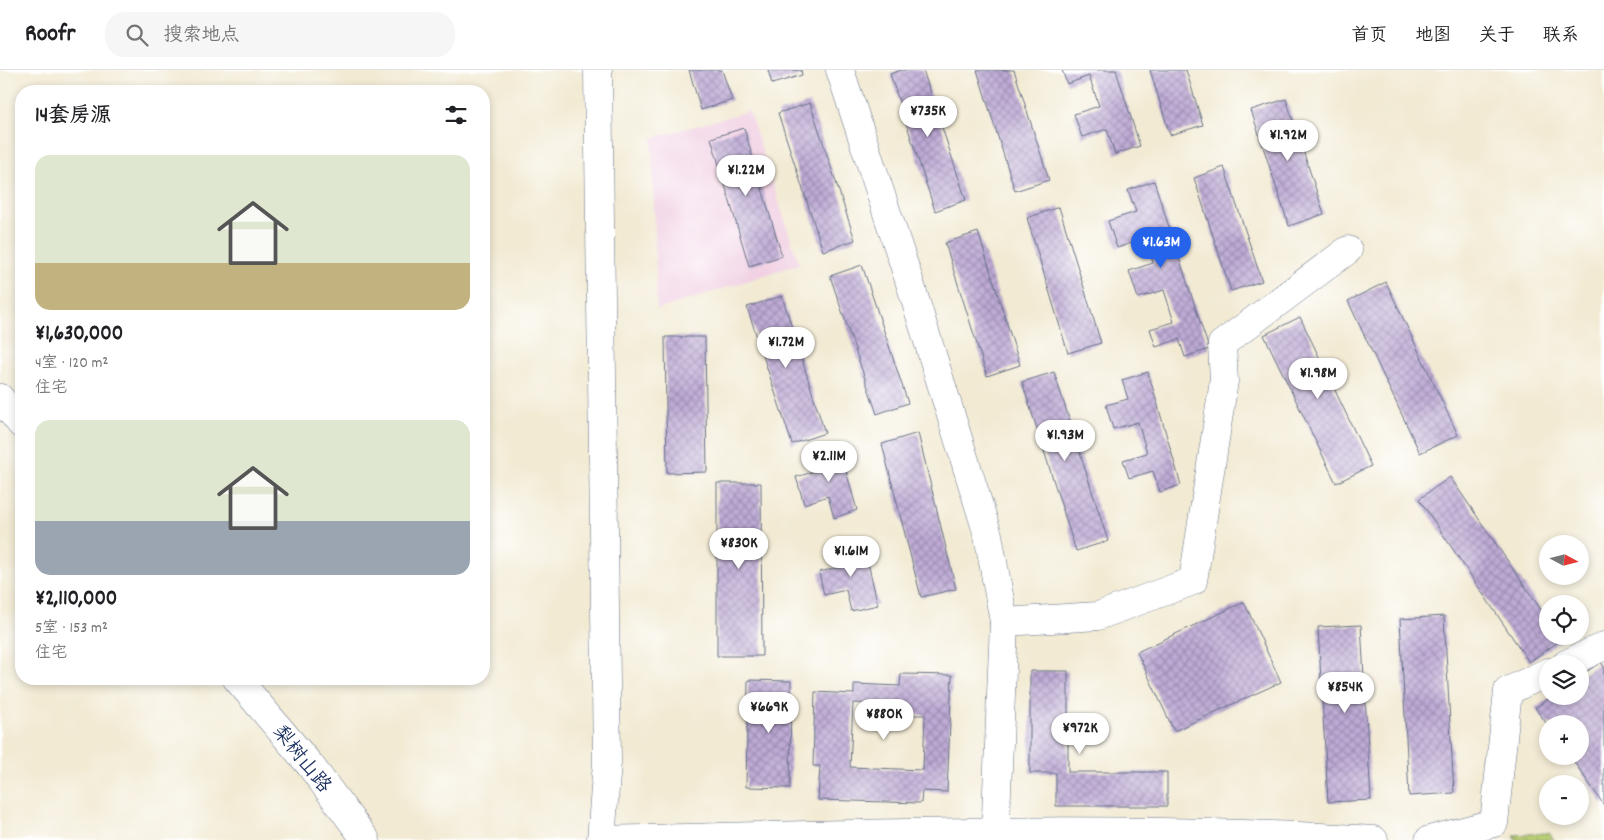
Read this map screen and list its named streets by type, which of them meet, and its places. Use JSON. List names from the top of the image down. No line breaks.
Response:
{"streets":{"street":["梨树山路"]},"north":"right","page":{"header":"Roofr","search":"搜索地点","nav":["首页","地图","关于","联系"],"heading":"14套房源","price":["¥735K","¥1.92M","¥1.22M","¥1.63M","¥1.72M","¥1.98M","¥1.93M","¥2.11M","¥830K","¥1.61M","¥854K","¥669K","¥880K","¥972K"],"list":[{"name":"¥1,630,000","note":"4室 · 120 m² · 住宅"},{"name":"¥2,110,000","note":"5室 · 153 m² · 住宅"}],"map_buttons":["+","−"]}}
